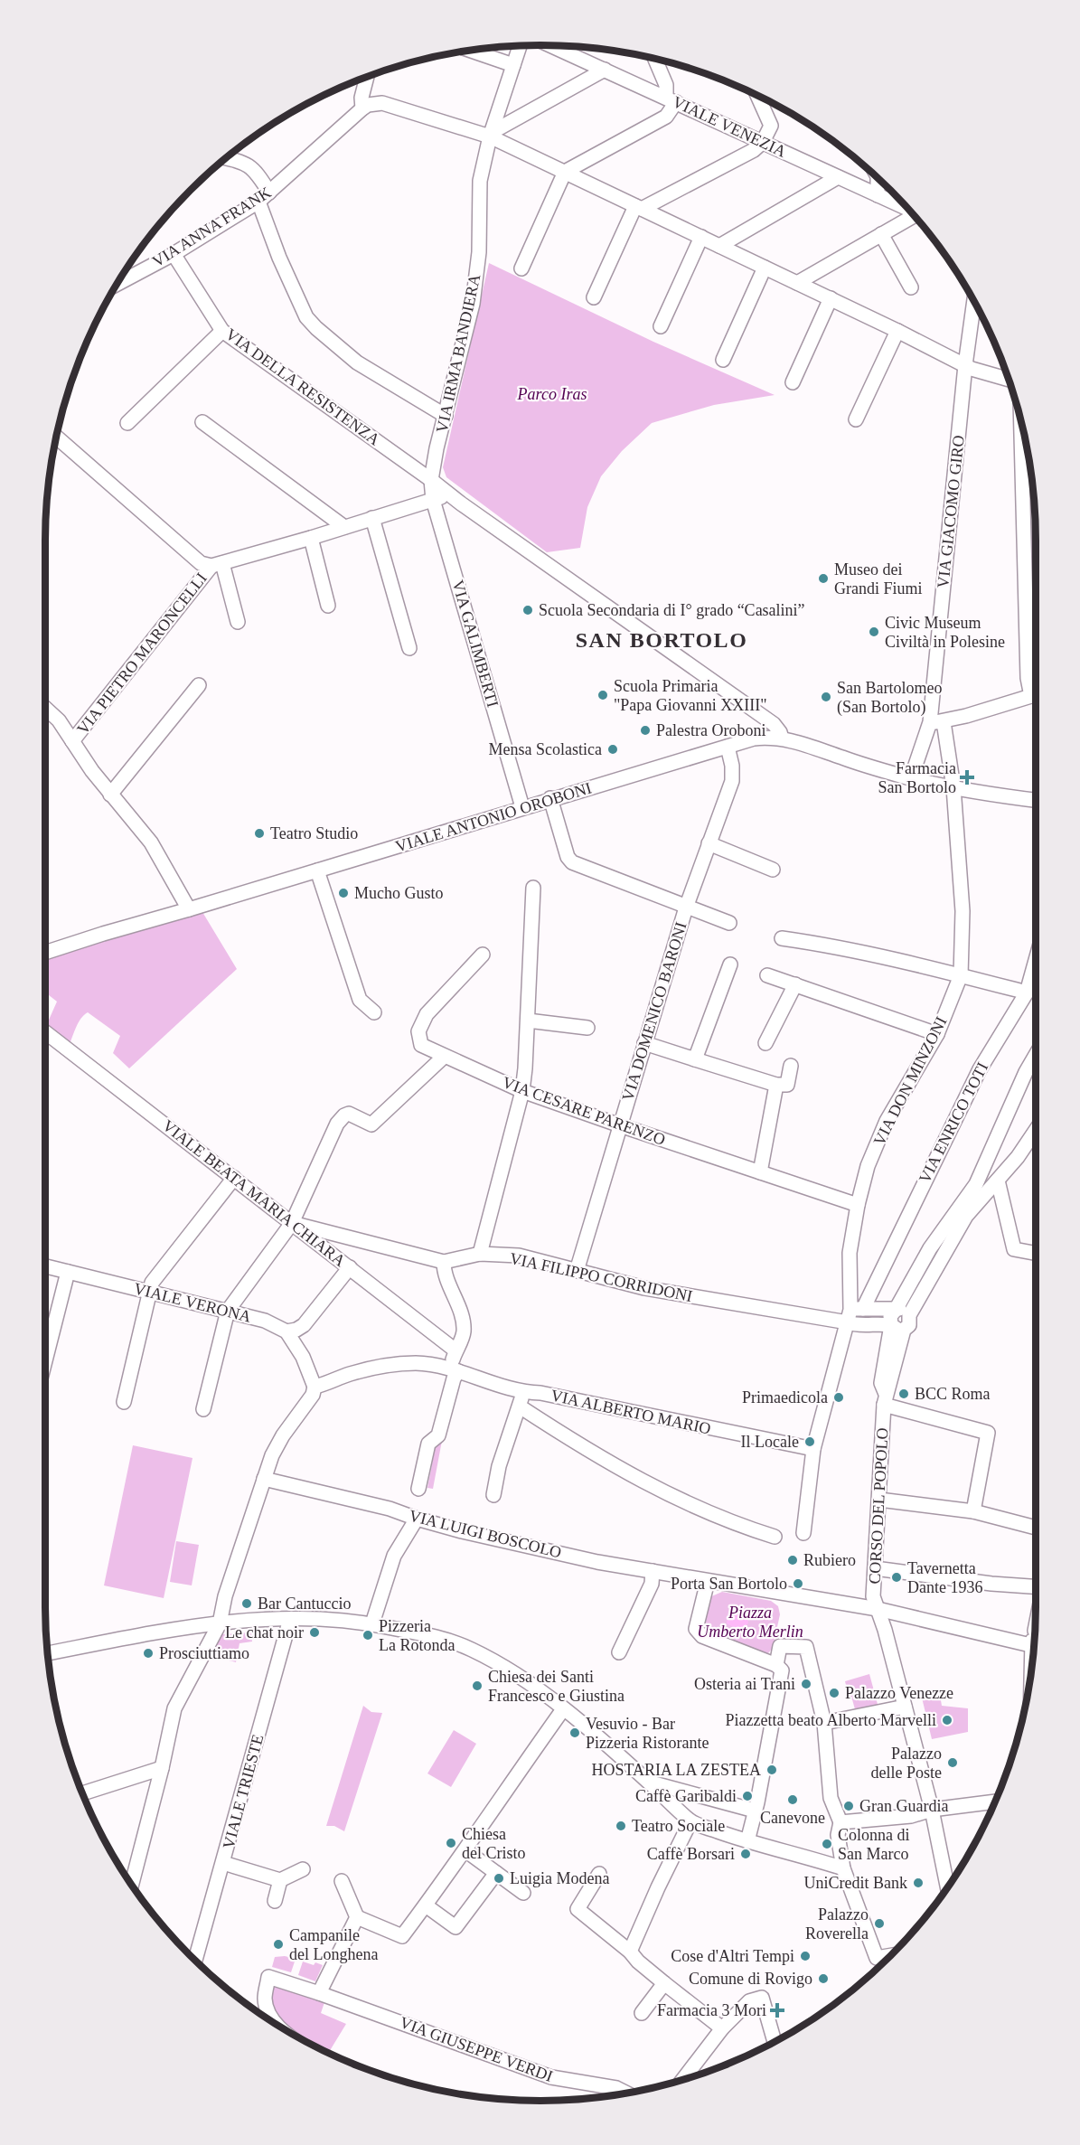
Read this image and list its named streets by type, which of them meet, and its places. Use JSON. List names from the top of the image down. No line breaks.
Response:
{"streets":{"street":["VIALE VENEZIA","VIA ANNA FRANK","VIA IRMA BANDIERA","VIA DELLA RESISTENZA","VIA GIACOMO GIRO","VIA GALIMBERTI","VIA PIETRO MARONCELLI","VIALE ANTONIO OROBONI","VIA DOMENICO BARONI","VIA DON MINZONI","VIA CESARE PARENZO","VIA ENRICO TOTI","VIALE BEATA MARIA CHIARA","VIA FILIPPO CORRIDONI","VIALE VERONA","VIA ALBERTO MARIO","CORSO DEL POPOLO","VIA LUIGI BOSCOLO","VIALE TRIESTE","VIA GIUSEPPE VERDI"]},"crossings":[["VIA ANNA FRANK","VIA DELLA RESISTENZA"],["VIA IRMA BANDIERA","VIA DELLA RESISTENZA"],["VIA IRMA BANDIERA","VIA GALIMBERTI"],["VIA DELLA RESISTENZA","VIA GALIMBERTI"],["VIA DELLA RESISTENZA","VIALE ANTONIO OROBONI"],["VIA GIACOMO GIRO","VIALE ANTONIO OROBONI"],["VIA GIACOMO GIRO","VIA DON MINZONI"],["VIA GALIMBERTI","VIALE ANTONIO OROBONI"],["VIA PIETRO MARONCELLI","VIALE ANTONIO OROBONI"],["VIALE ANTONIO OROBONI","VIA DOMENICO BARONI"],["VIALE ANTONIO OROBONI","VIA DON MINZONI"],["VIA DOMENICO BARONI","VIA CESARE PARENZO"],["VIA DOMENICO BARONI","VIA FILIPPO CORRIDONI"],["VIA DON MINZONI","VIA CESARE PARENZO"],["VIA DON MINZONI","VIA ENRICO TOTI"],["VIA DON MINZONI","VIA FILIPPO CORRIDONI"],["VIA ENRICO TOTI","VIA FILIPPO CORRIDONI"],["VIALE BEATA MARIA CHIARA","VIA FILIPPO CORRIDONI"]],"districts":["SAN BORTOLO"],"parks":["Parco Iras","Piazza Umberto Merlin"],"places":{"other":["Museo dei Grandi Fiumi","Scuola Secondaria di I° grado “Casalini”","Civic Museum Civiltà in Polesine","Scuola Primaria \"Papa Giovanni XXIII\"","San Bartolomeo (San Bortolo)","Palestra Oroboni","Mensa Scolastica","Teatro Studio","Mucho Gusto","BCC Roma","Primaedicola","Il Locale","Rubiero","Tavernetta Dante 1936","Porta San Bortolo","Bar Cantuccio","Le chat noir","Pizzeria La Rotonda","Prosciuttiamo","Osteria ai Trani","Chiesa dei Santi Francesco e Giustina","Palazzo Venezze","Piazzetta beato Alberto Marvelli","Vesuvio - Bar Pizzeria Ristorante","Palazzo delle Poste","HOSTARIA LA ZESTEA","Caffè Garibaldi","Canevone","Gran Guardia","Teatro Sociale","Chiesa del Cristo","Colonna di San Marco","Caffè Borsari","Luigia Modena","UniCredit Bank","Palazzo Roverella","Campanile del Longhena","Cose d'Altri Tempi","Comune di Rovigo"],"health":["Farmacia San Bortolo","Farmacia 3 Mori"]}}
